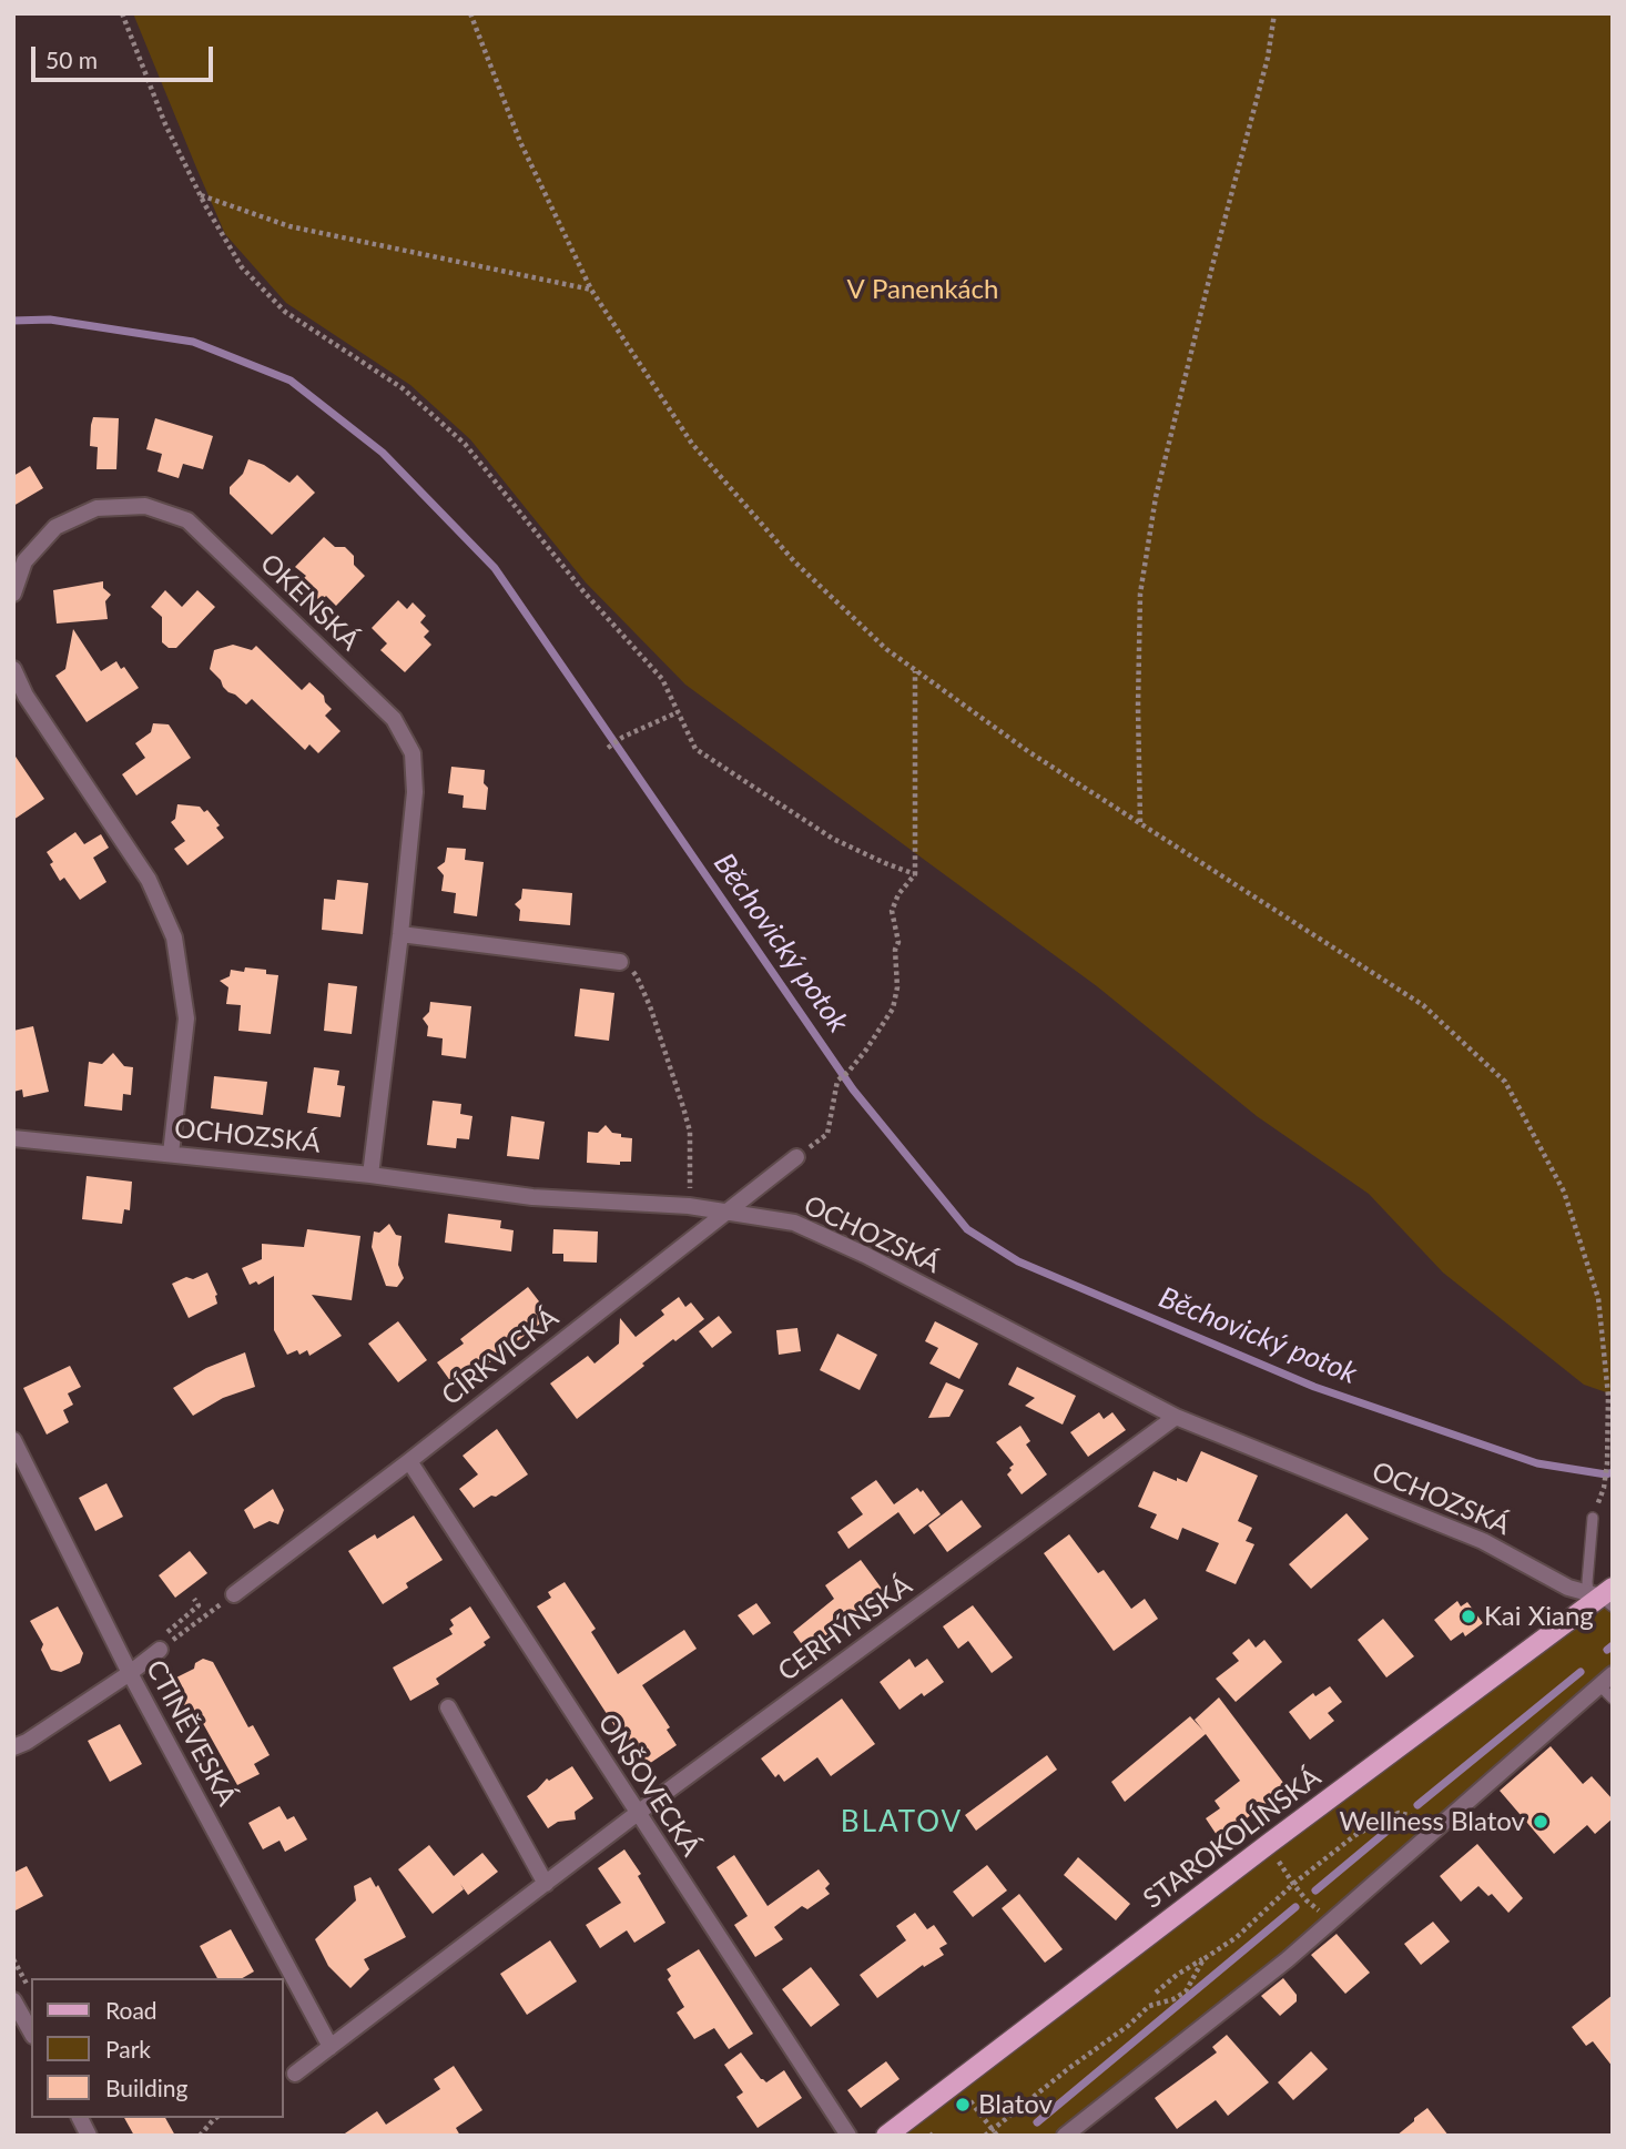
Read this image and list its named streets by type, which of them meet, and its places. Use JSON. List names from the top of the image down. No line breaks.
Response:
{"streets":{"main road":["STAROKOLÍNSKÁ"],"street":["OKENSKÁ","OCHOZSKÁ","CÍRKVICKÁ","CERHÝNSKÁ","CTINĚVESKÁ","ONŠOVECKÁ"]},"crossings":[["OKENSKÁ","OCHOZSKÁ"],["OCHOZSKÁ","CÍRKVICKÁ"],["OCHOZSKÁ","CERHÝNSKÁ"],["OCHOZSKÁ","STAROKOLÍNSKÁ"],["CÍRKVICKÁ","ONŠOVECKÁ"],["CERHÝNSKÁ","CTINĚVESKÁ"],["CERHÝNSKÁ","ONŠOVECKÁ"]],"districts":["BLATOV"],"water":["Běchovický potok"],"parks":["V Panenkách"],"places":["Kai Xiang","Wellness Blatov","Blatov"],"legend":["Road","Park","Building"],"scale_bar":"50 m"}
